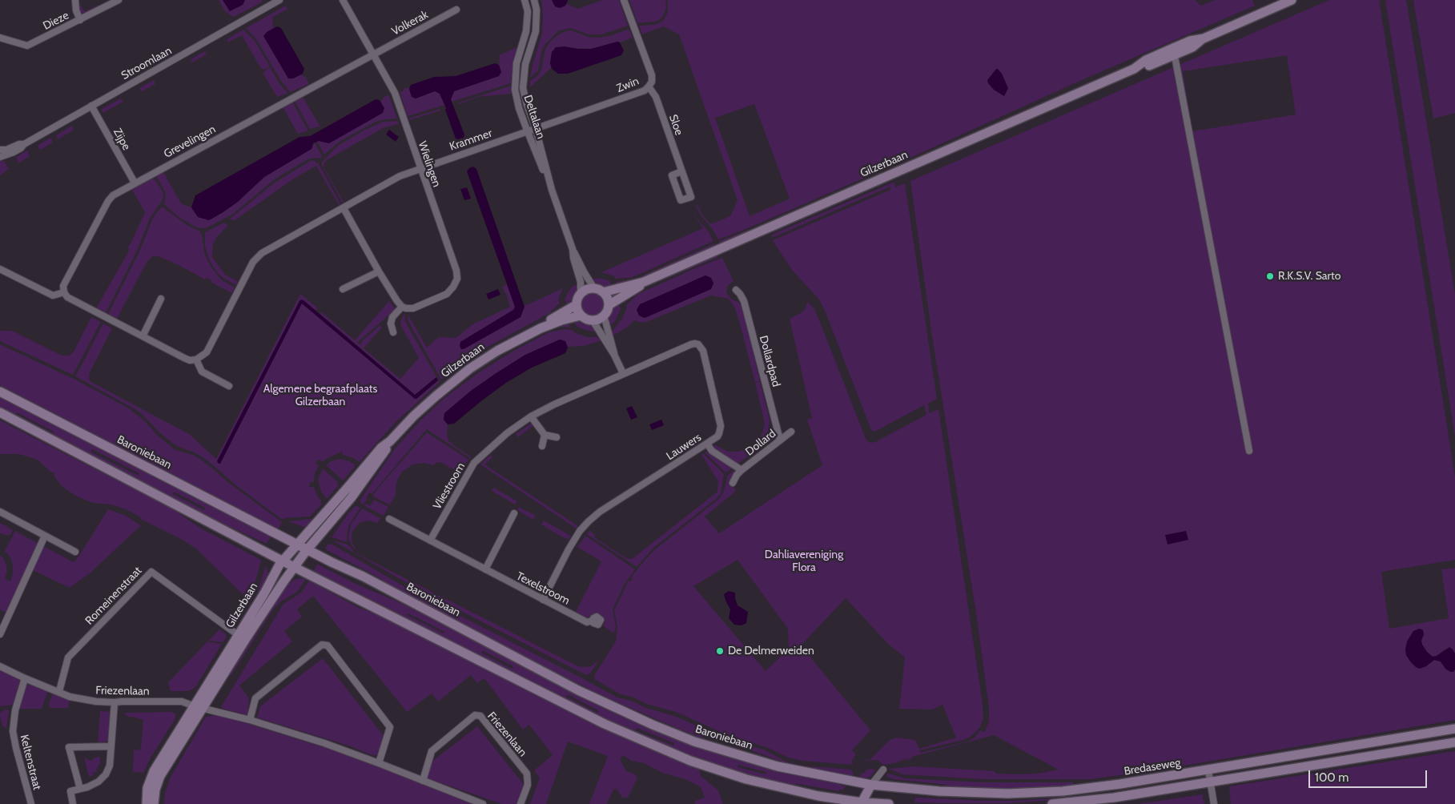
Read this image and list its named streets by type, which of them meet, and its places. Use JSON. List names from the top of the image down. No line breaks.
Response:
{"streets":{"main road":["Gilzerbaan","Baroniebaan","Bredaseweg"],"street":["Dieze","Volkerak","Stroomlaan","Zwin","Deltalaan","Sloe","Zijpe","Krammer","Grevelingen","Wielingen","Dollardpad","Dollard","Lauwers","Vliestroom","Texelstroom","Romeinenstraat","Friezenlaan","Keltenstraat"]},"crossings":[["Volkerak","Grevelingen"],["Volkerak","Wielingen"],["Stroomlaan","Zijpe"],["Zwin","Deltalaan"],["Zwin","Sloe"],["Zwin","Krammer"],["Deltalaan","Krammer"],["Deltalaan","Gilzerbaan"],["Zijpe","Grevelingen"],["Krammer","Wielingen"],["Grevelingen","Wielingen"],["Gilzerbaan","Baroniebaan"],["Gilzerbaan","Romeinenstraat"],["Gilzerbaan","Friezenlaan"],["Dollardpad","Dollard"],["Dollard","Lauwers"],["Lauwers","Vliestroom"],["Lauwers","Texelstroom"],["Baroniebaan","Bredaseweg"],["Vliestroom","Texelstroom"],["Romeinenstraat","Friezenlaan"],["Friezenlaan","Keltenstraat"]],"parks":["Algemene begraafplaats Gilzerbaan","Dahliavereniging Flora"],"places":["R.K.S.V. Sarto","De Delmerweiden"],"scale_bar":"100 m"}
